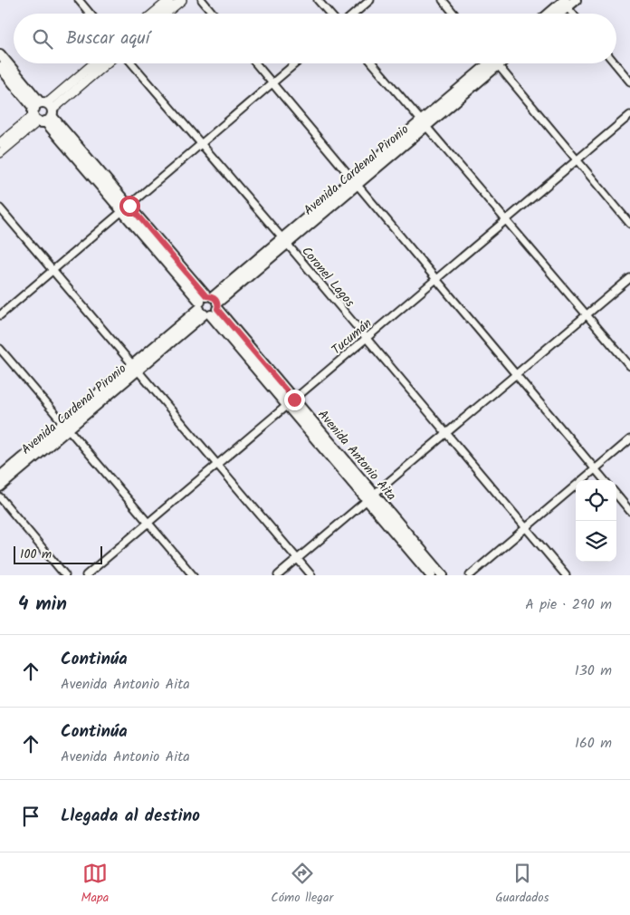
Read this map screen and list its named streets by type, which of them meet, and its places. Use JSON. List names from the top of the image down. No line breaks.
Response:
{"streets":{"main road":["Avenida Cardenal Pironio","Avenida Antonio Aita"],"street":["Coronel Lagos","Tucumán"]},"crossings":[["Avenida Cardenal Pironio","Coronel Lagos"],["Avenida Cardenal Pironio","Avenida Antonio Aita"],["Coronel Lagos","Tucumán"],["Tucumán","Avenida Antonio Aita"]],"scale_bar":"100 m","page":{"search":"Buscar aquí","scale":"100 m","heading":["4 min","A pie · 290 m"],"list":[["Continúa","Avenida Antonio Aita","130 m"],["Continúa","Avenida Antonio Aita","160 m"],"Llegada al destino"],"nav":["Mapa","Cómo llegar","Guardados"]}}
